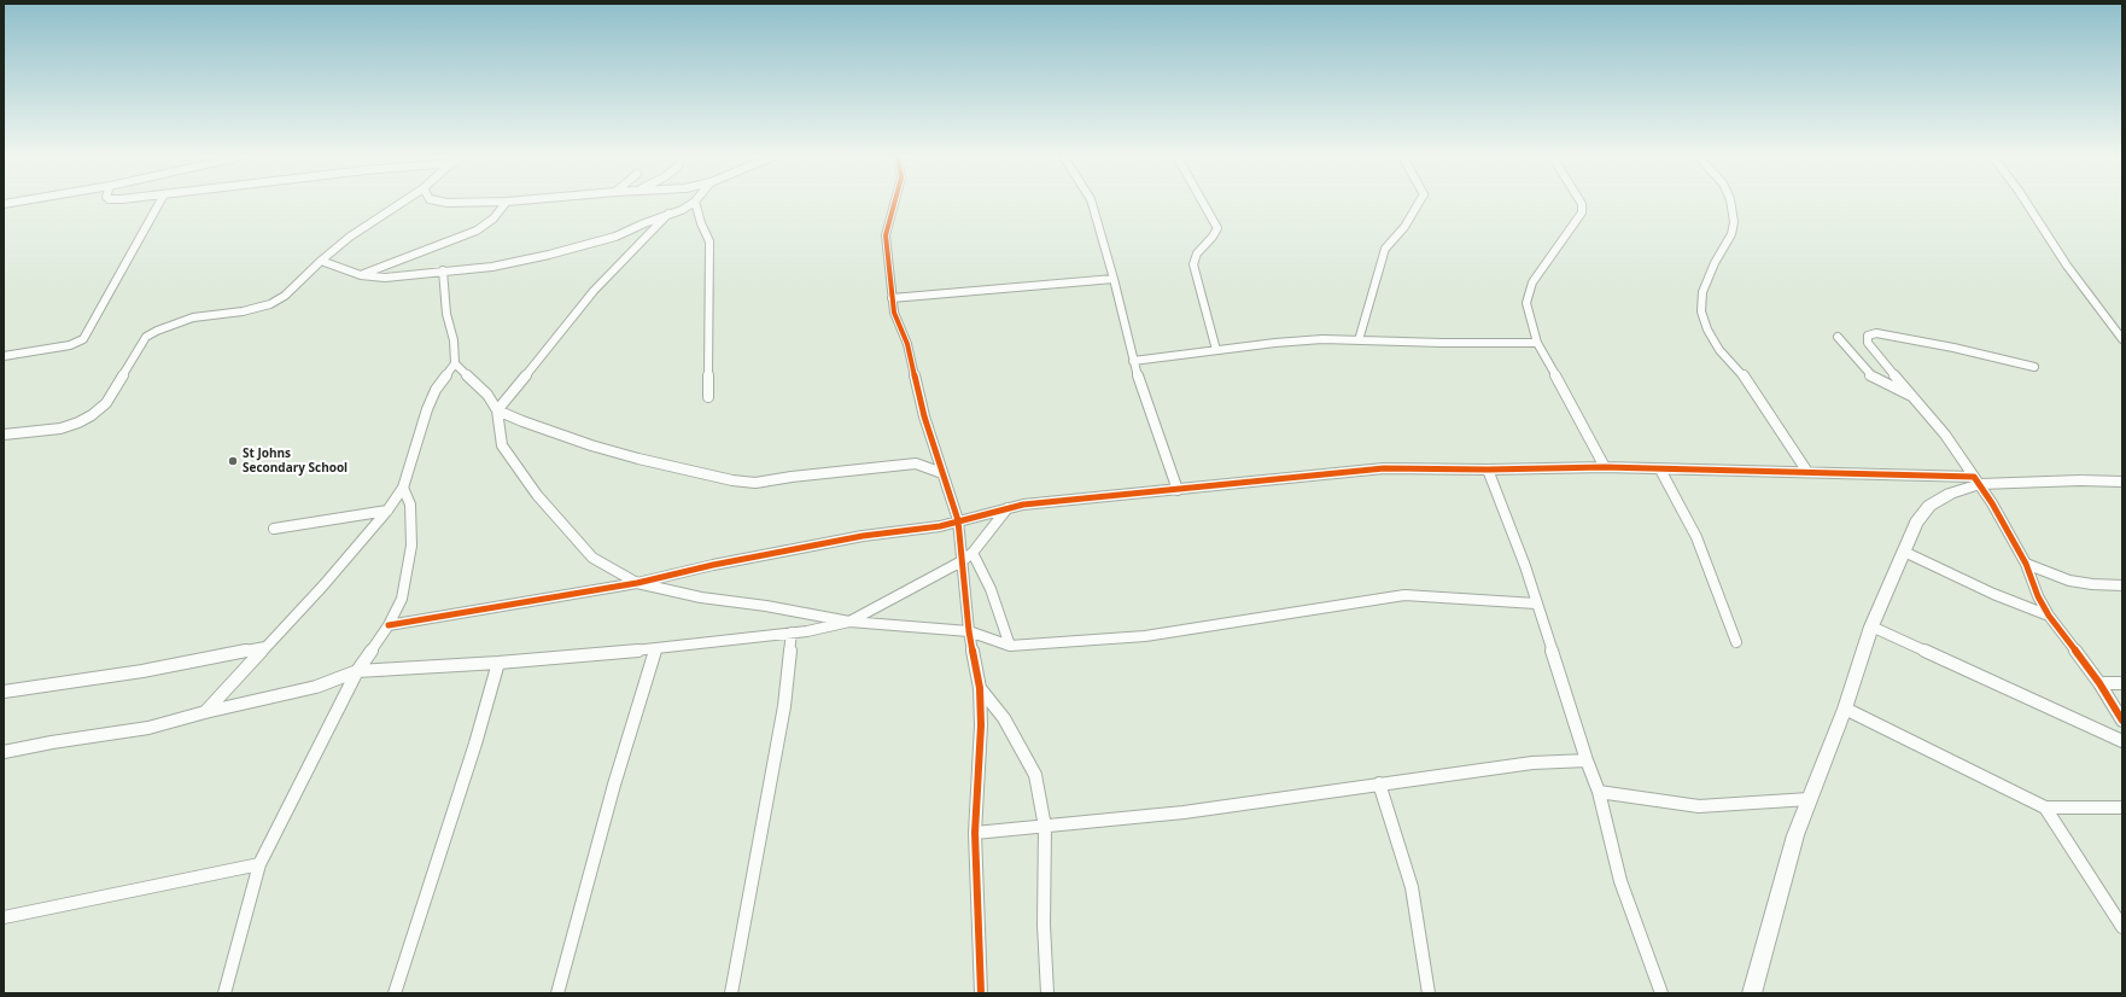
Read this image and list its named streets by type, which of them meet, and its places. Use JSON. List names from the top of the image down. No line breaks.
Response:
{"places":["St Johns Secondary School"]}
